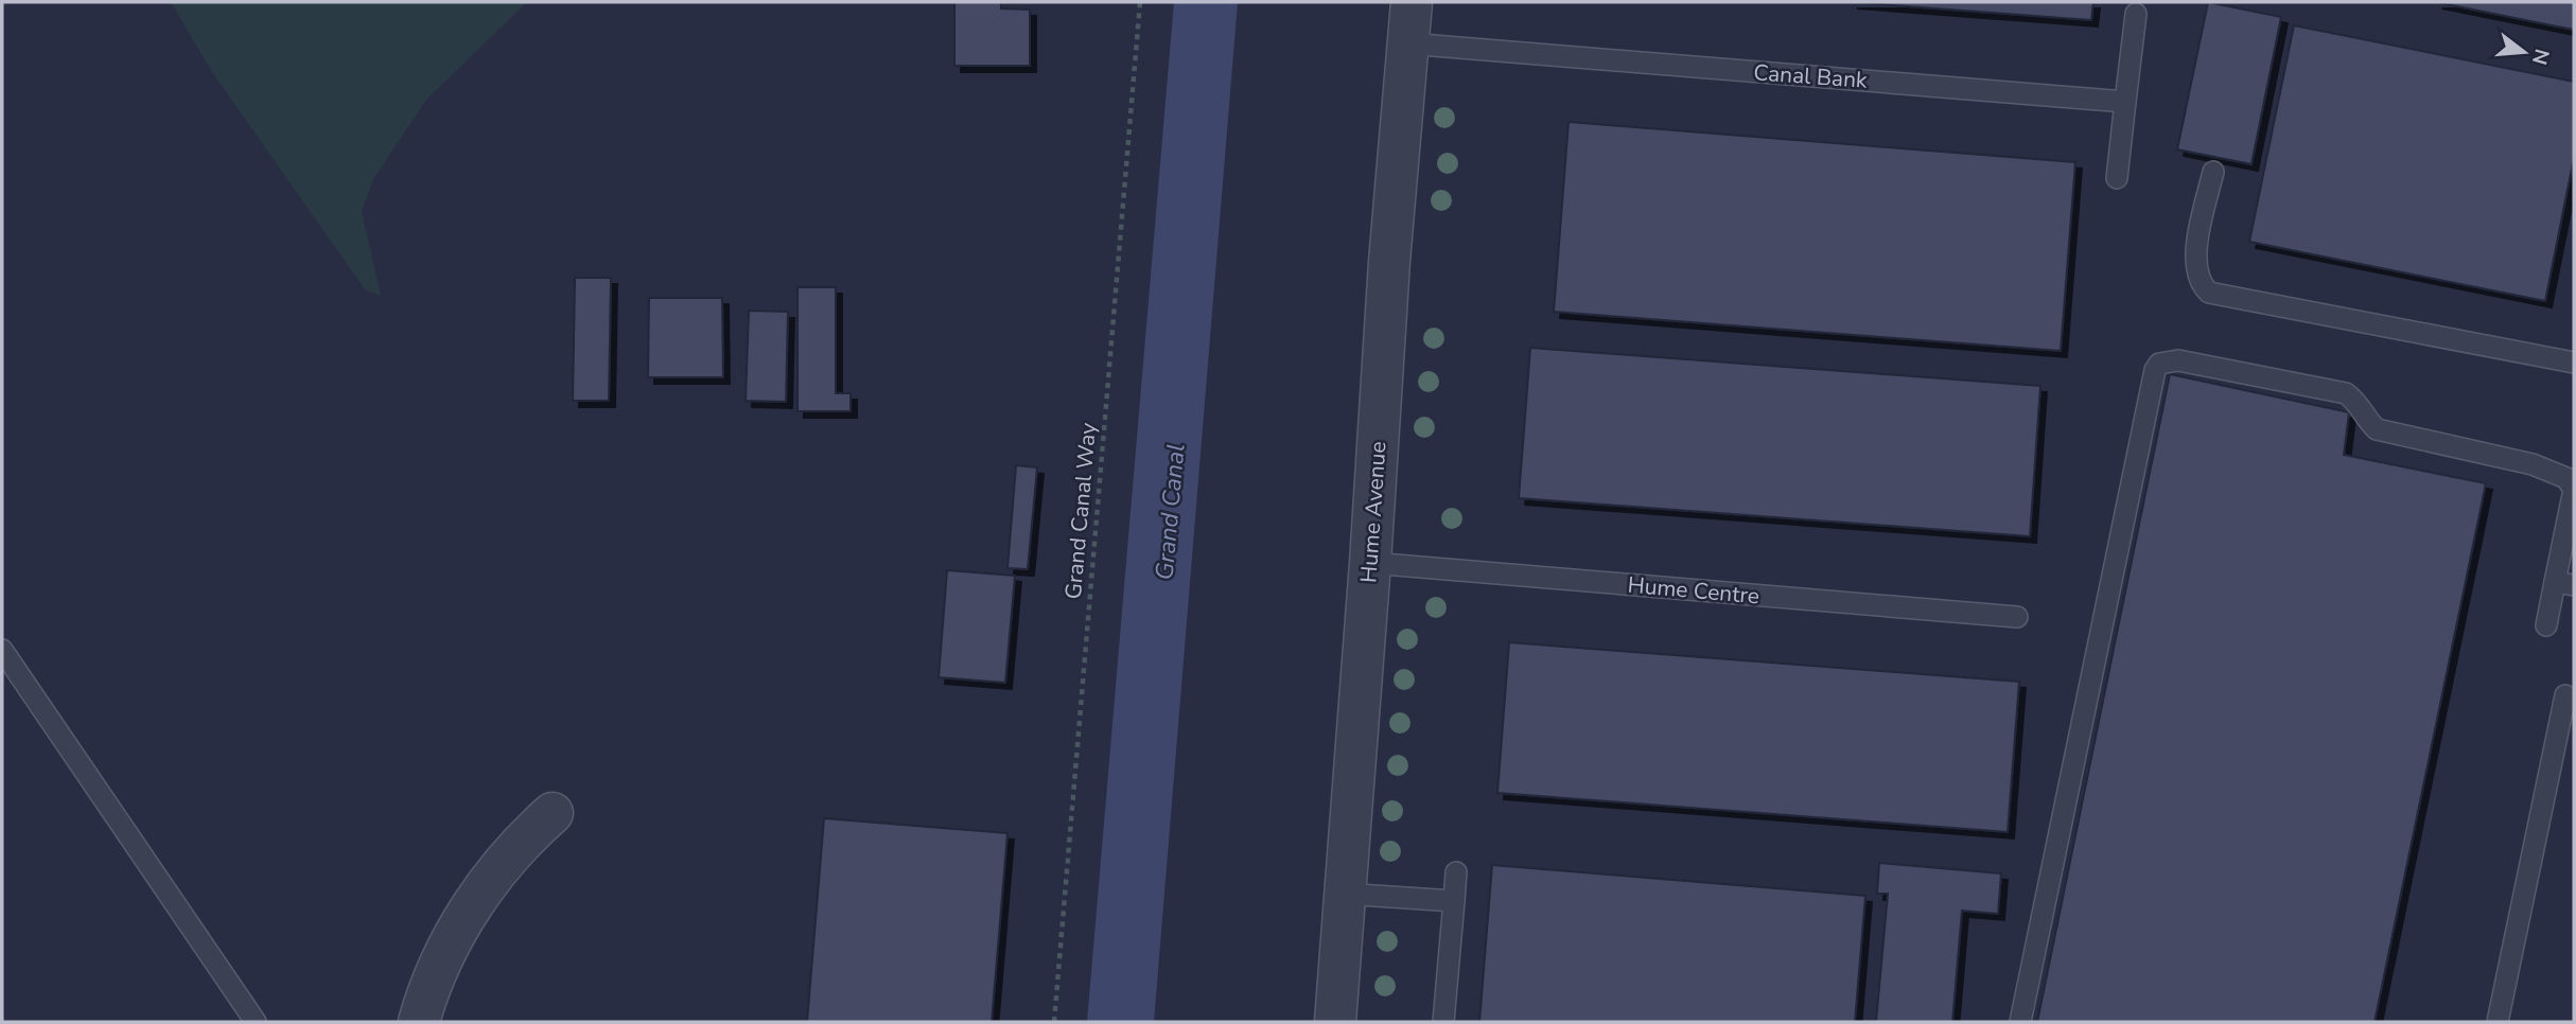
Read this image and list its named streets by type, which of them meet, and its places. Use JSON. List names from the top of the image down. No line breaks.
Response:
{"streets":{"street":["Hume Avenue"],"lane":["Canal Bank","Hume Centre"],"path":["Grand Canal Way"]},"crossings":[["Canal Bank","Hume Avenue"],["Hume Avenue","Hume Centre"]],"water":["Grand Canal"],"north":"right"}
